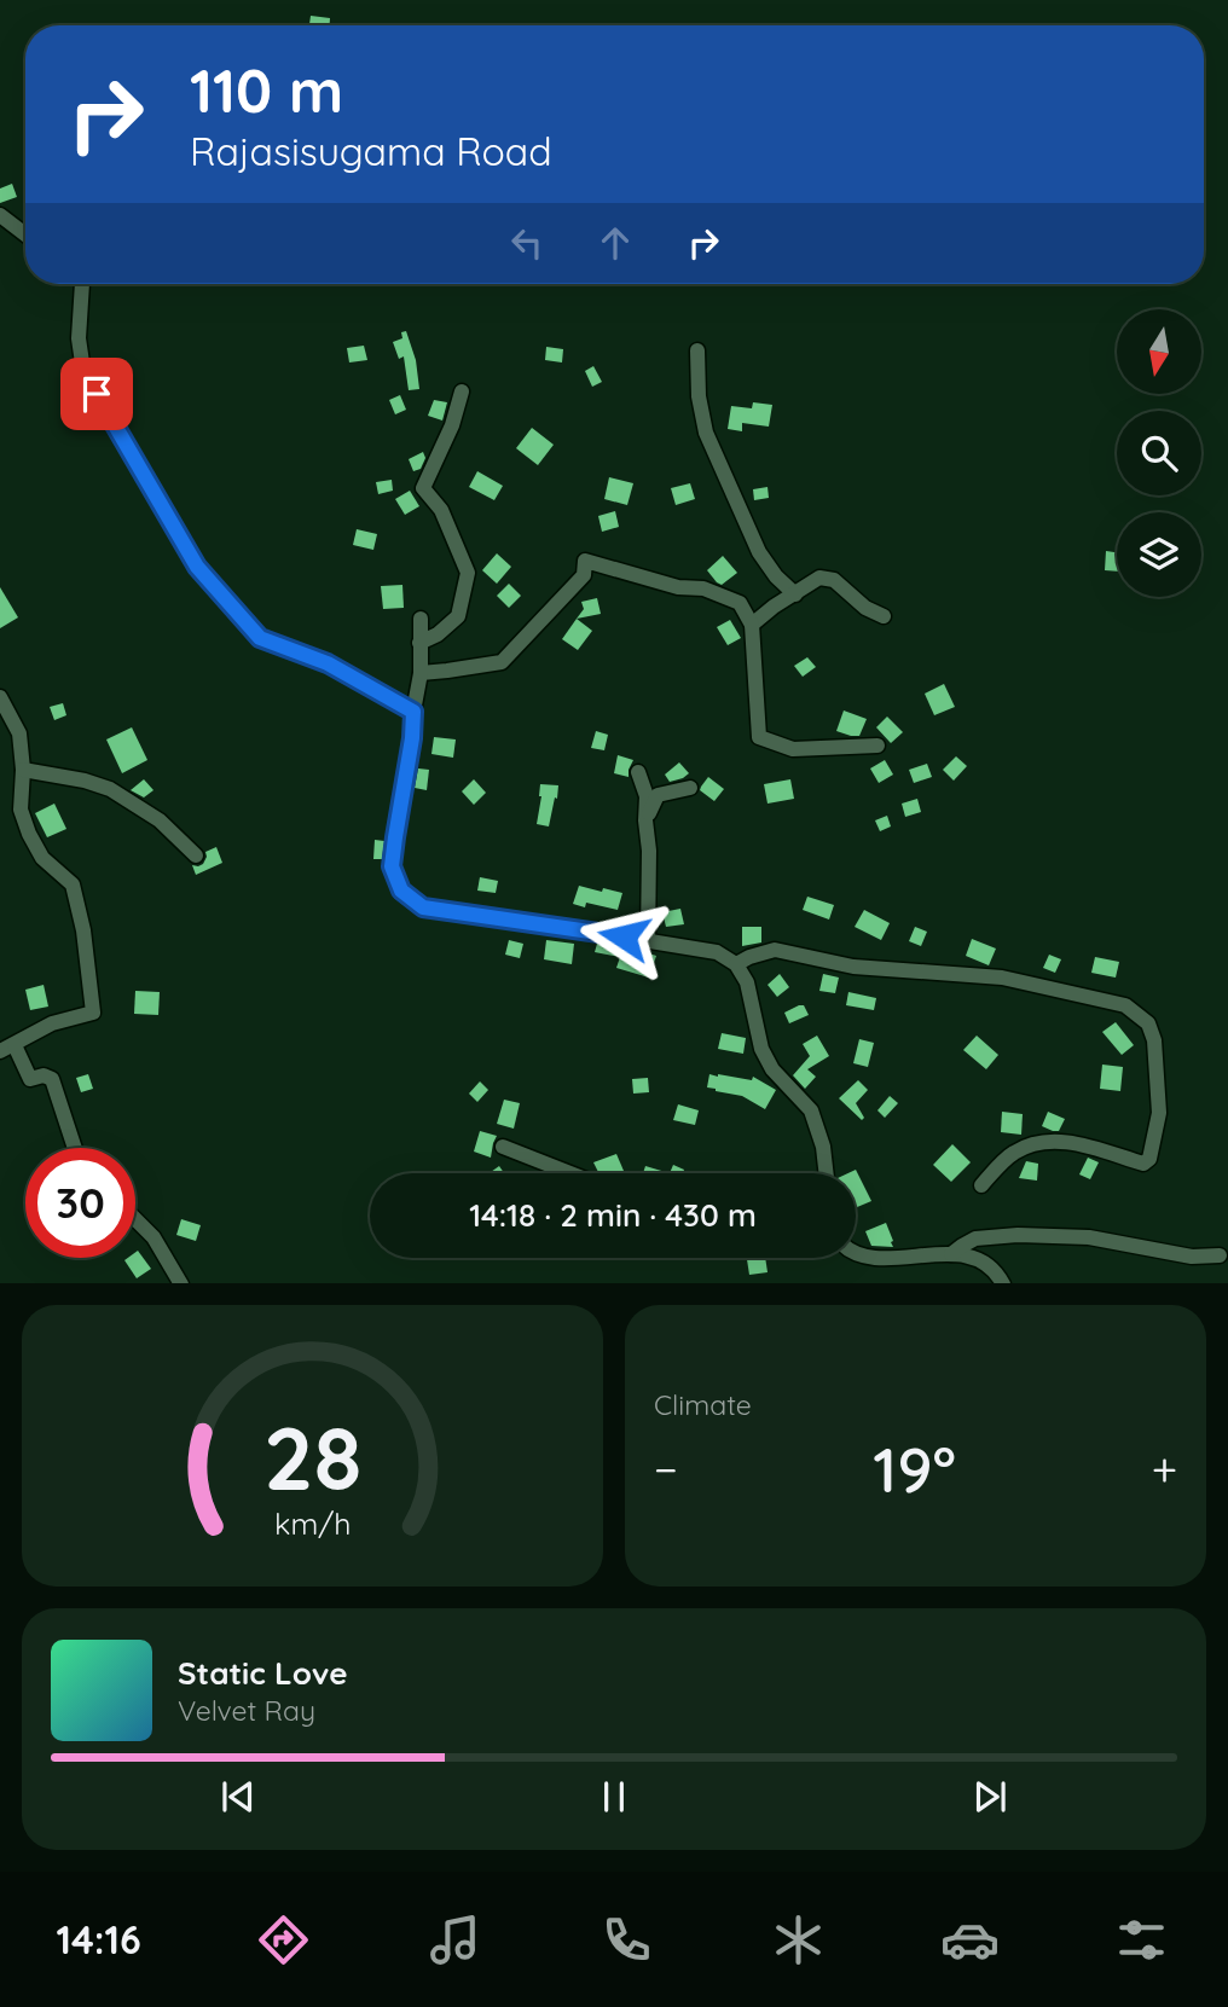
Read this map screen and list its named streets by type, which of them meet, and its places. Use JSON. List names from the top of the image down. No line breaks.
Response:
{"north":"bottom","page":{"turn":["110 m","Rajasisugama Road"],"limit":"30","trip":"14:18 · 2 min · 430 m","tile":"Climate","heat":["−","19°","+"],"song":["Static Love","Velvet Ray"],"tabs":"14:16","gauge":["28","km/h"]}}
